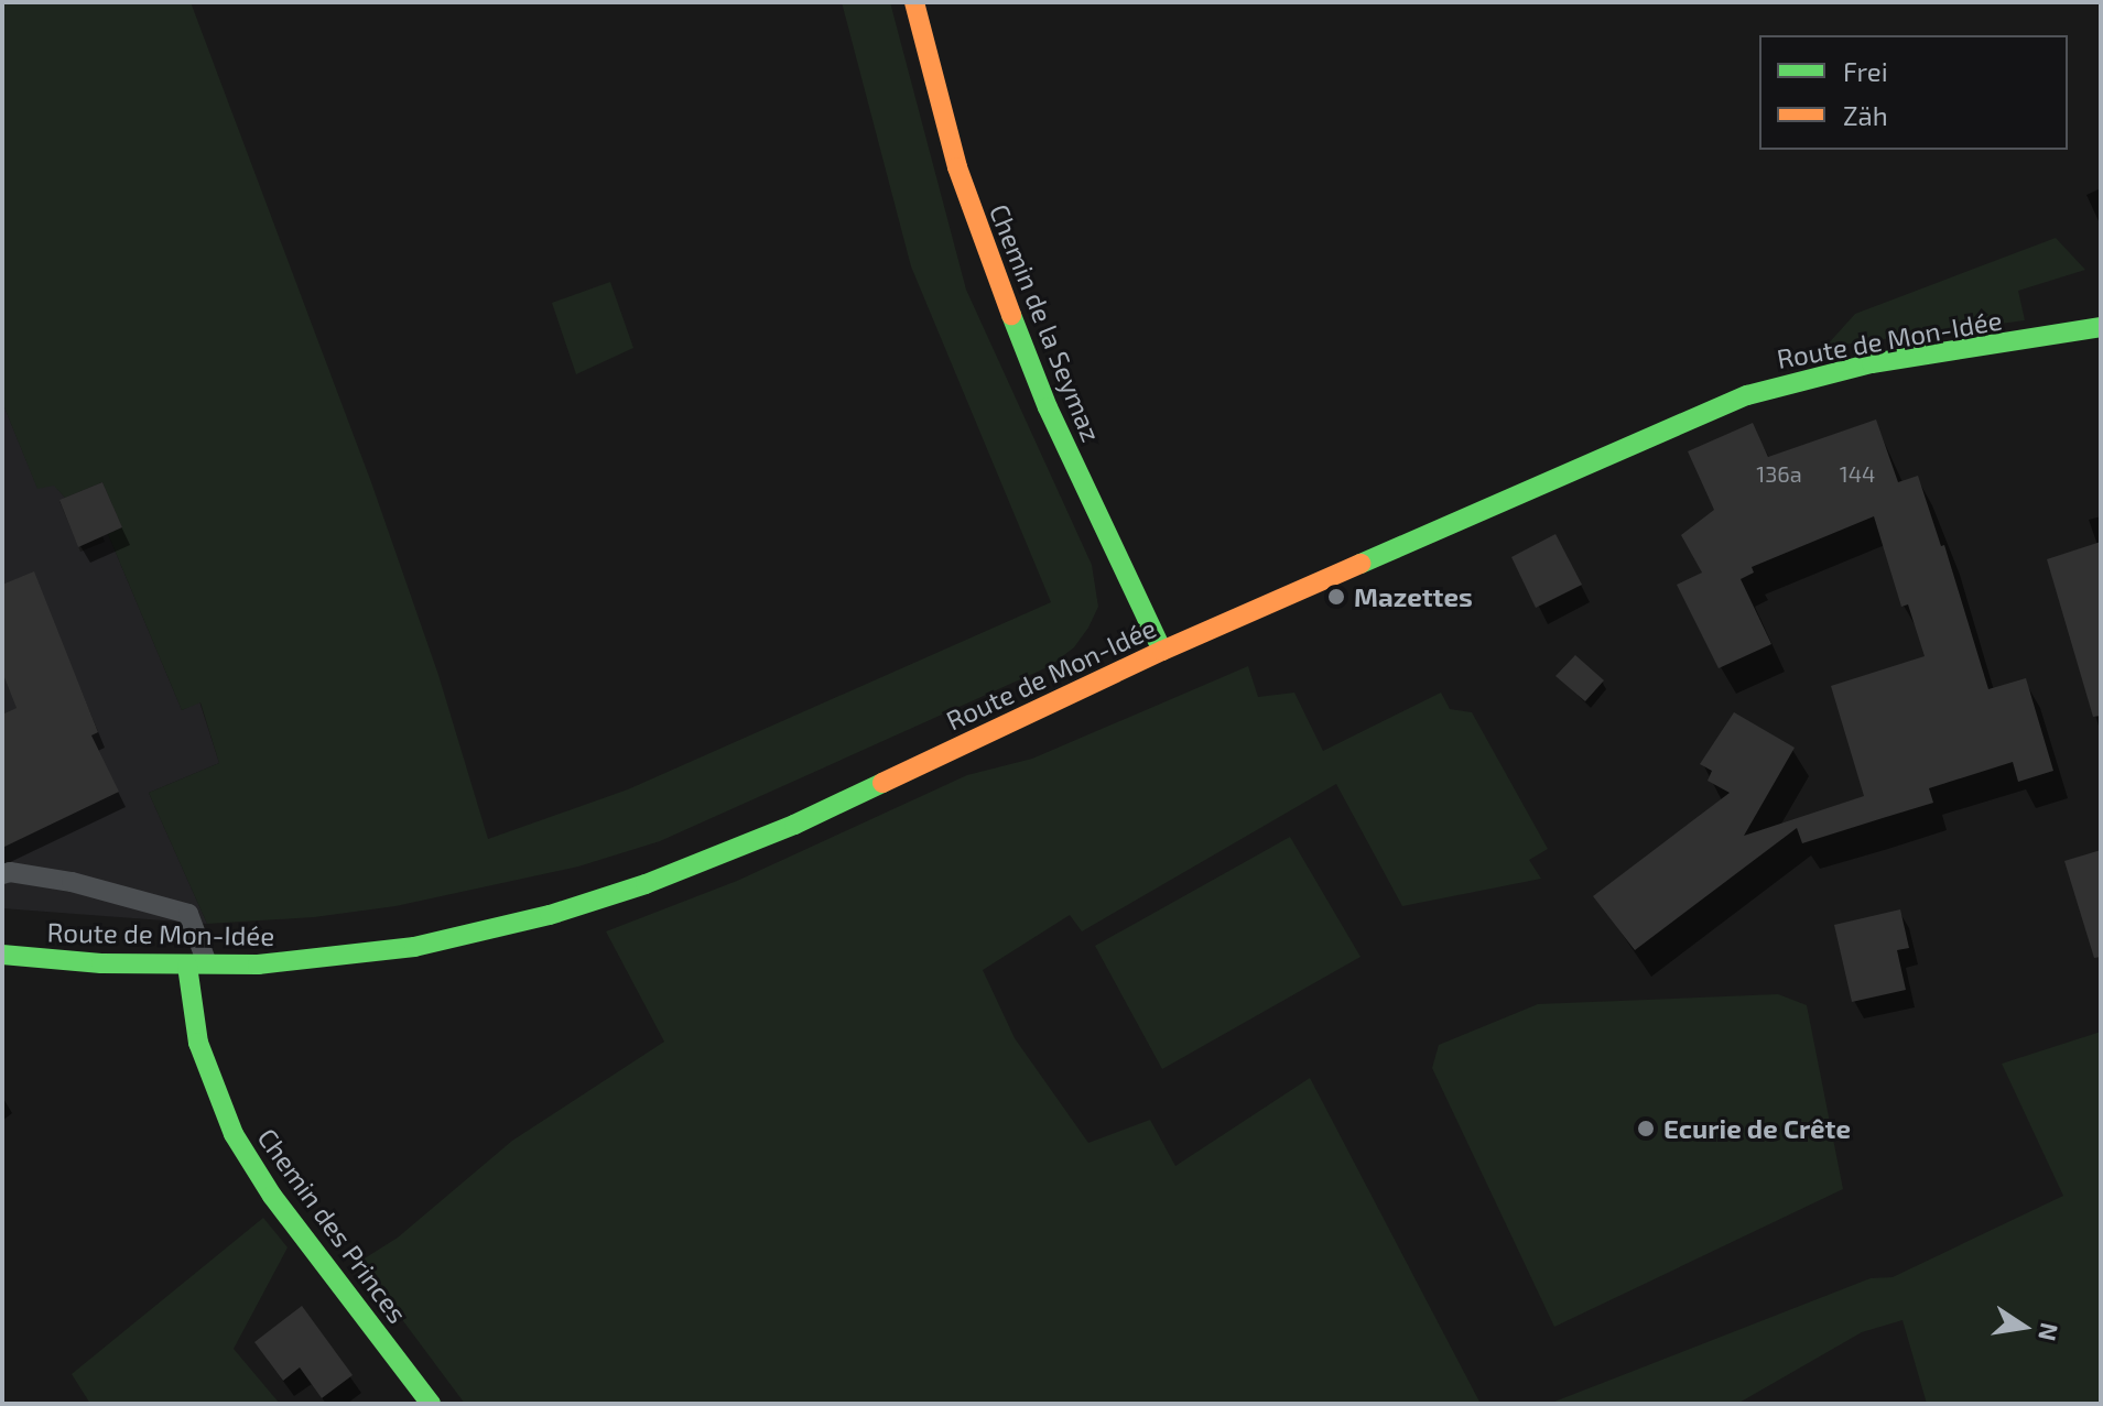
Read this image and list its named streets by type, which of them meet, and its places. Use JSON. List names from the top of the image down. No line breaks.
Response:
{"streets":{"street":["Chemin de la Seymaz","Route de Mon-Idée","Chemin des Princes"]},"crossings":[["Chemin de la Seymaz","Route de Mon-Idée"],["Route de Mon-Idée","Chemin des Princes"]],"places":["Mazettes","Ecurie de Crête"],"house_numbers":["136a","144"],"legend":["Frei","Zäh"],"north":"right"}
